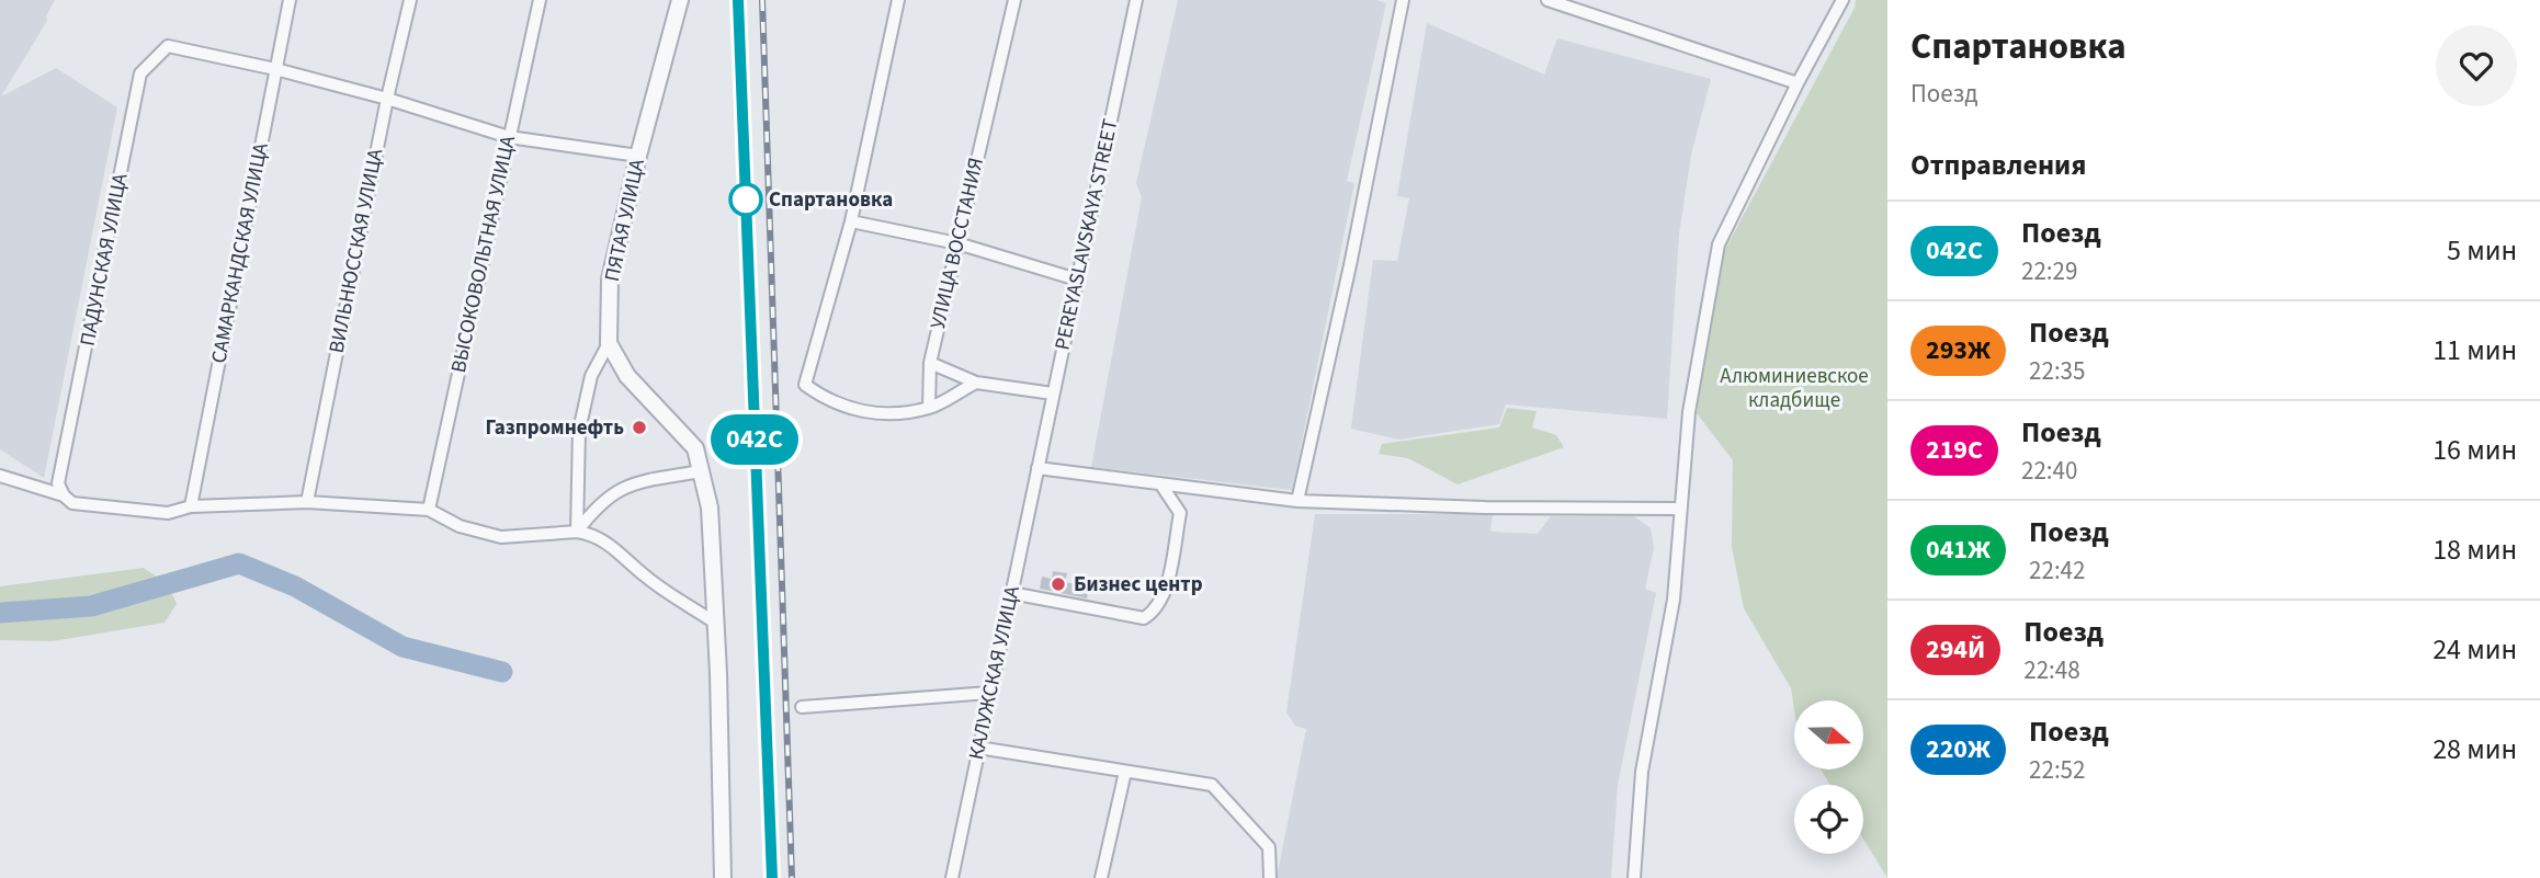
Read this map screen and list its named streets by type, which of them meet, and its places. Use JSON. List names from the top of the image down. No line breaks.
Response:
{"streets":{"street":["ПЯТАЯ УЛИЦА","PEREYASLAVSKAYA STREET","УЛИЦА ВОССТАНИЯ","ВИЛЬНЮССКАЯ УЛИЦА","САМАРКАНДСКАЯ УЛИЦА","ВЫСОКОВОЛЬТНАЯ УЛИЦА","ПАДУНСКАЯ УЛИЦА","КАЛУЖСКАЯ УЛИЦА"]},"crossings":[["PEREYASLAVSKAYA STREET","КАЛУЖСКАЯ УЛИЦА"],["САМАРКАНДСКАЯ УЛИЦА","ПАДУНСКАЯ УЛИЦА"]],"parks":["Алюминиевское кладбище"],"places":["Спартановка","Газпромнефть","Бизнес центр"],"north":"right","page":{"on_map":"042С","heading":[["Спартановка","Поезд"],"Отправления"],"list":[{"mark":"042С","name":"Поезд","note":"22:29","value":"5 мин"},{"mark":"293Ж","name":"Поезд","note":"22:35","value":"11 мин"},{"mark":"219С","name":"Поезд","note":"22:40","value":"16 мин"},{"mark":"041Ж","name":"Поезд","note":"22:42","value":"18 мин"},{"mark":"294Й","name":"Поезд","note":"22:48","value":"24 мин"},{"mark":"220Ж","name":"Поезд","note":"22:52","value":"28 мин"}]}}
